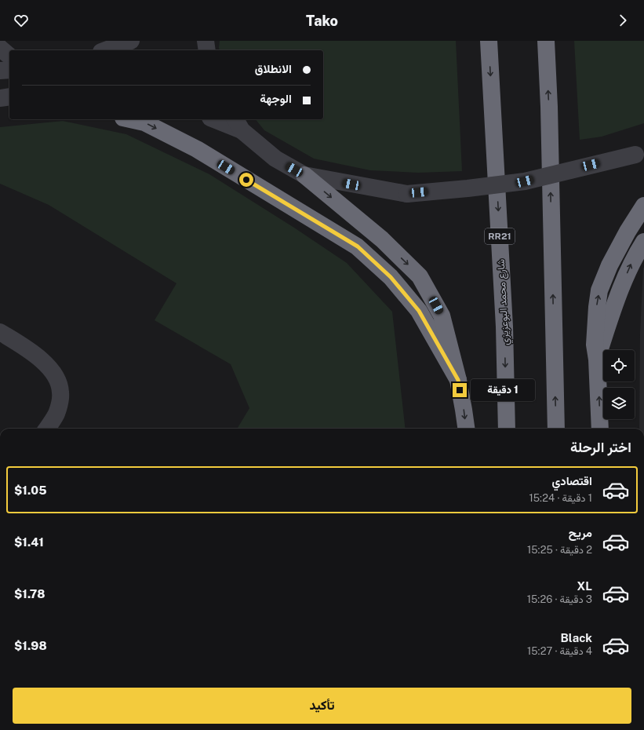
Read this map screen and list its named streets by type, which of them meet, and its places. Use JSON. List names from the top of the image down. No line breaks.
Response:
{"streets":{"highway":["RR21","شارع محمد البوعزيزي"]},"page":{"header":"Tako","banner":["الانطلاق","الوجهة"],"bubble":"1 دقيقة","heading":"اختر الرحلة","list":[{"name":"اقتصادي","note":"1 دقيقة · 15:24","value":"$1.05"},{"name":"مريح","note":"2 دقيقة · 15:25","value":"$1.41"},{"name":"XL","note":"3 دقيقة · 15:26","value":"$1.78"},{"name":"Black","note":"4 دقيقة · 15:27","value":"$1.98"}],"buttons":"تأكيد"}}
